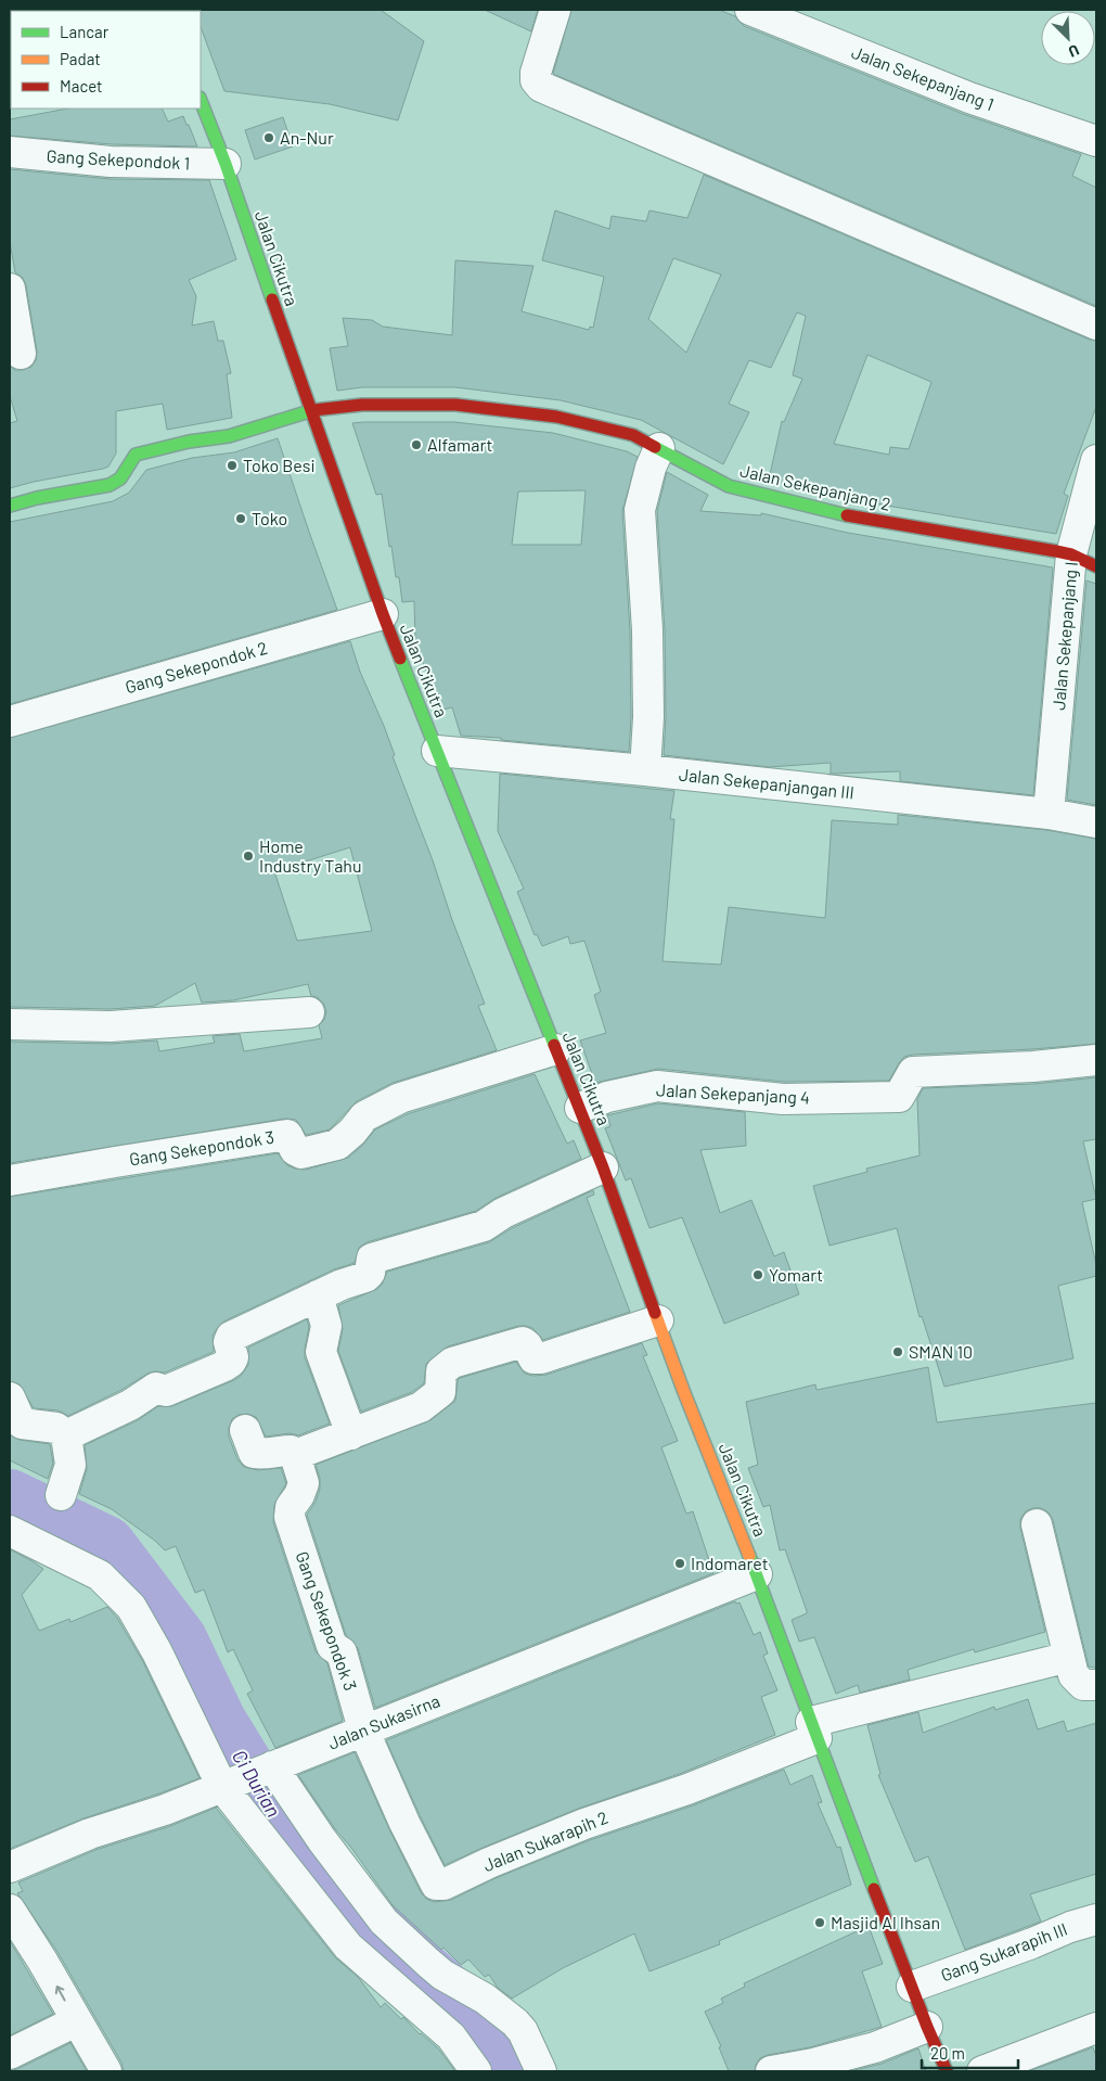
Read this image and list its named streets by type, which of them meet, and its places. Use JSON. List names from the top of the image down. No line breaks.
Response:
{"streets":{"main road":["Jalan Cikutra","Jalan Sekepanjang 2"],"street":["Jalan Sekepanjang 1","Gang Sekepondok 1","Jalan Sekepanjang I","Gang Sekepondok 2","Jalan Sekepanjangan III","Jalan Sekepanjang 4","Gang Sekepondok 3","Jalan Sukasirna","Jalan Sukarapih 2","Gang Sukarapih III"]},"crossings":[["Gang Sekepondok 1","Jalan Cikutra"],["Jalan Cikutra","Jalan Sekepanjang 2"],["Jalan Cikutra","Gang Sekepondok 2"],["Jalan Cikutra","Jalan Sekepanjangan III"],["Jalan Cikutra","Jalan Sekepanjang 4"],["Jalan Cikutra","Gang Sekepondok 3"],["Jalan Cikutra","Jalan Sukasirna"],["Jalan Cikutra","Jalan Sukarapih 2"],["Jalan Cikutra","Gang Sukarapih III"],["Jalan Sekepanjang 2","Jalan Sekepanjang I"],["Jalan Sekepanjang I","Jalan Sekepanjangan III"],["Gang Sekepondok 3","Jalan Sukasirna"],["Gang Sekepondok 3","Jalan Sukarapih 2"],["Jalan Sukasirna","Jalan Sukarapih 2"]],"water":["Ci Durian"],"places":["An-Nur","Alfamart","Toko Besi","Toko","Home Industry Tahu","Yomart","SMAN 10","Indomaret","Masjid Al Ihsan"],"legend":["Lancar","Padat","Macet"],"scale_bar":"20 m","north":"bottom right"}
